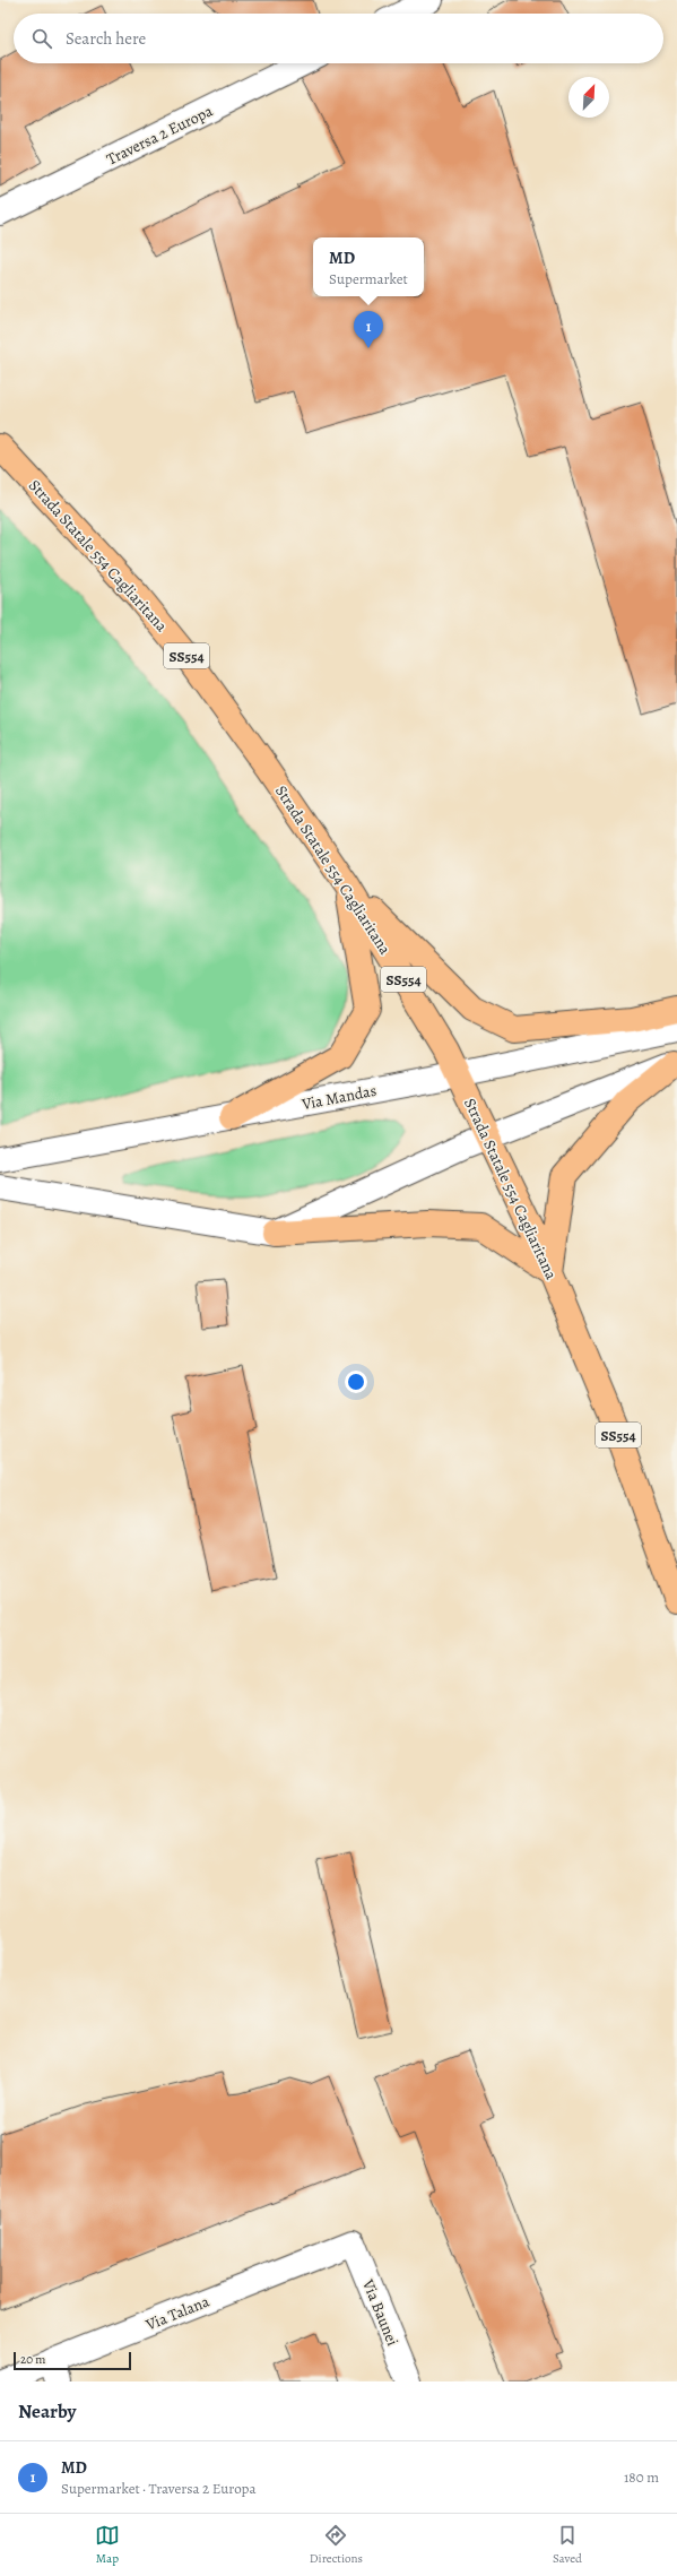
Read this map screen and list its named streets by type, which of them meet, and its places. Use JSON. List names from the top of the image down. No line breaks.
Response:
{"streets":{"main road":["Strada Statale 554 Cagliaritana","SS554"],"street":["Traversa 2 Europa","Via Mandas","Via Talana","Via Baunei"]},"crossings":[["Strada Statale 554 Cagliaritana","Via Mandas"],["Via Talana","Via Baunei"]],"scale_bar":"20 m","north":"top right","page":{"search":"Search here","popup":["MD","Supermarket"],"pins":"1","scale":"20 m","heading":"Nearby","list":[{"mark":"1","name":"MD","note":"Supermarket · Traversa 2 Europa","value":"180 m"}],"nav":["Map","Directions","Saved"]}}
